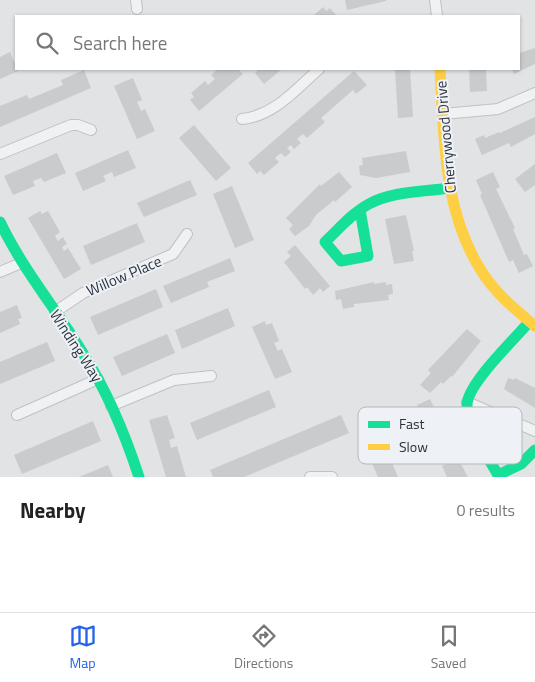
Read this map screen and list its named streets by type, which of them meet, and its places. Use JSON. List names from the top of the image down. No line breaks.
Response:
{"streets":{"street":["Cherrywood Drive","Willow Place","Winding Way"]},"crossings":[["Willow Place","Winding Way"]],"legend":["Fast","Slow"],"page":{"search":"Search here","heading":["Nearby","0 results"],"nav":["Map","Directions","Saved"]}}
